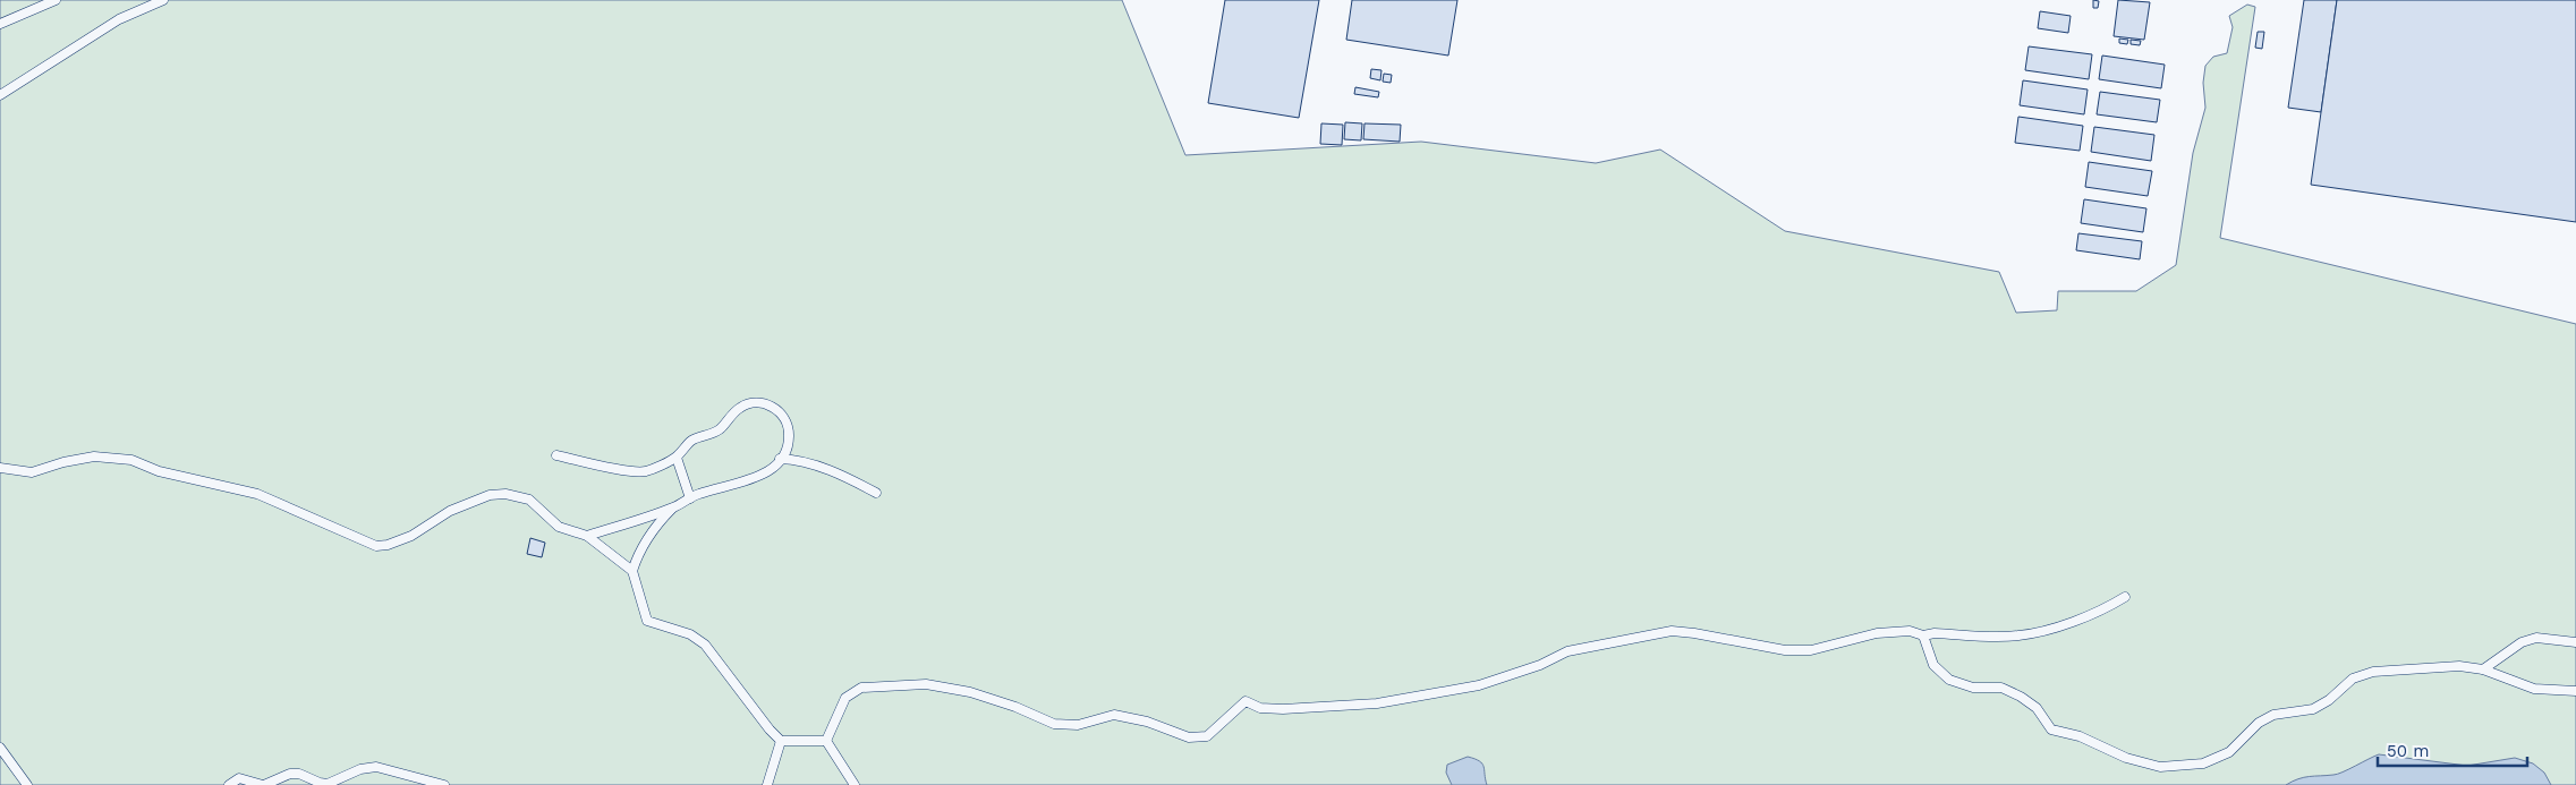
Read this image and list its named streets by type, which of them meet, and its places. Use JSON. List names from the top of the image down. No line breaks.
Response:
{"scale_bar":"50 m"}
